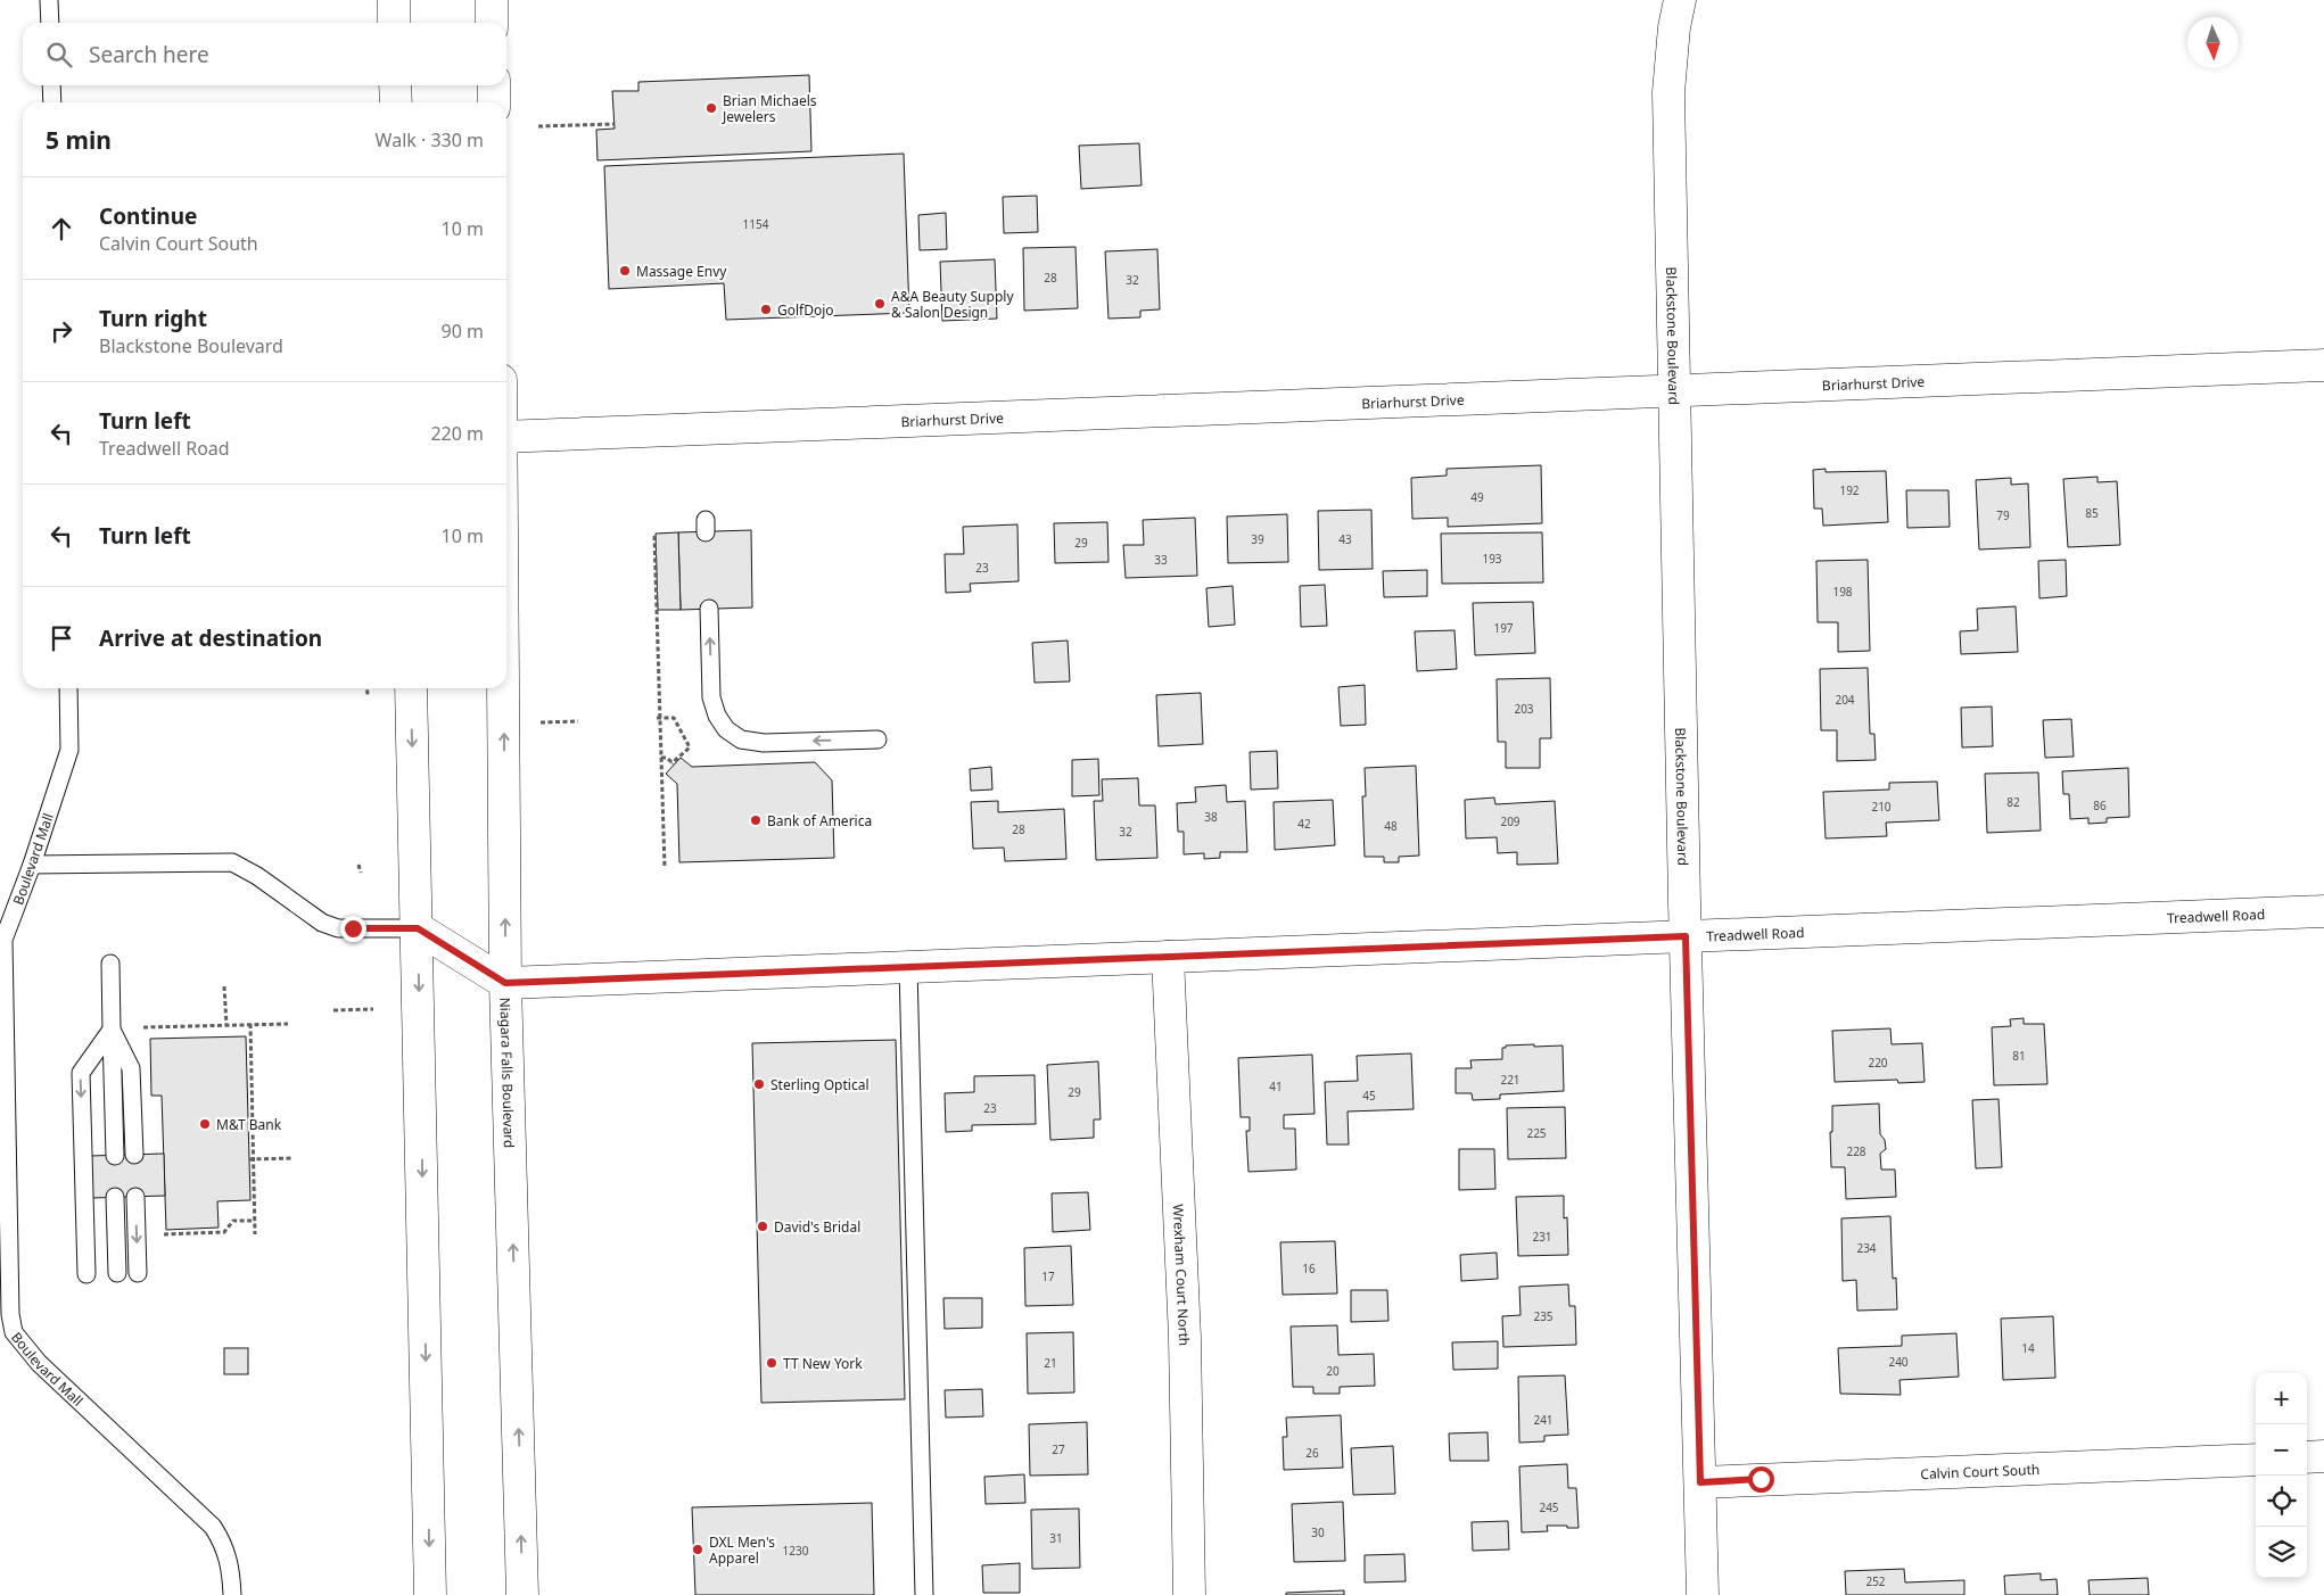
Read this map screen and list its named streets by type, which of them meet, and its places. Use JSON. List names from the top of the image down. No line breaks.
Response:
{"streets":{"street":["Blackstone Boulevard","Briarhurst Drive","Treadwell Road","Niagara Falls Boulevard","Wrexham Court North","Calvin Court South"],"lane":["Boulevard Mall"]},"crossings":[["Blackstone Boulevard","Briarhurst Drive"],["Blackstone Boulevard","Treadwell Road"],["Blackstone Boulevard","Calvin Court South"],["Treadwell Road","Niagara Falls Boulevard"],["Treadwell Road","Wrexham Court North"]],"places":["Brian Michaels Jewelers","Massage Envy","A&A Beauty Supply & Salon Design","GolfDojo","Bank of America","Sterling Optical","M&T Bank","David's Bridal","TT New York","DXL Men's Apparel"],"house_numbers":["1154","28","32","192","49","85","79","39","43","29","193","33","23","198","197","204","203","82","86","210","38","209","42","48","28","32","81","220","221","41","29","45","23","225","228","231","234","16","17","235","14","240","21","20","241","27","26","245","30","31","1230","252"],"north":"bottom","page":{"search":"Search here","heading":["5 min","Walk · 330 m"],"list":[["Continue","Calvin Court South","10 m"],["Turn right","Blackstone Boulevard","90 m"],["Turn left","Treadwell Road","220 m"],["Turn left","10 m"],"Arrive at destination"],"map_buttons":["+","−"]}}
